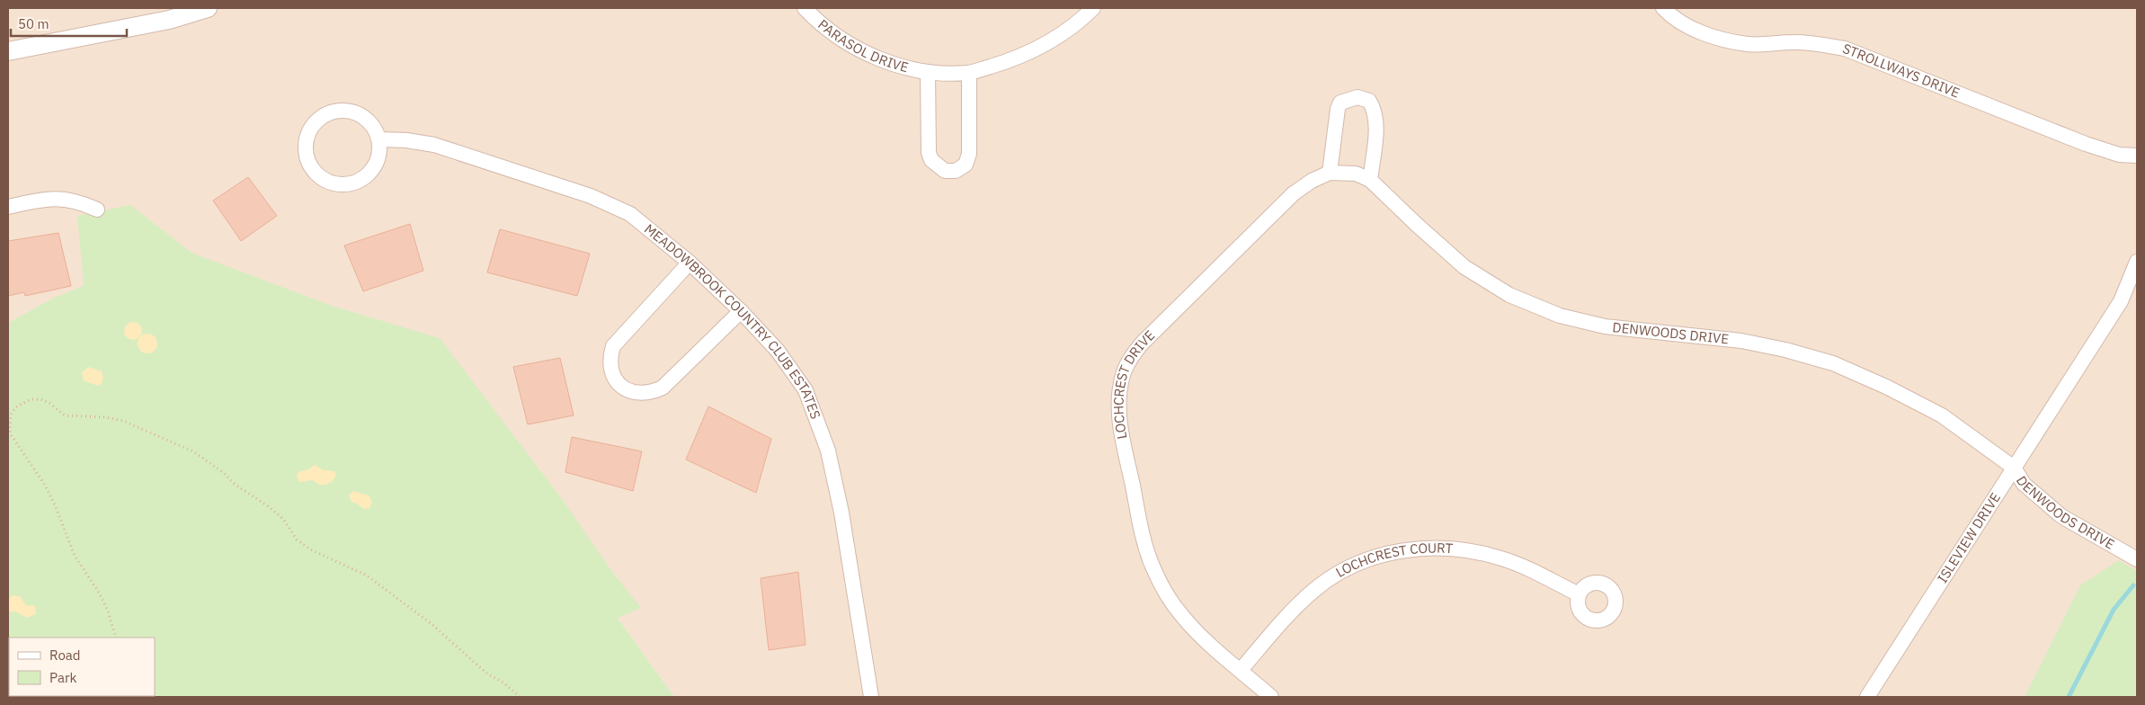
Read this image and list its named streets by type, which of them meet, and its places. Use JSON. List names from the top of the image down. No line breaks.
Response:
{"streets":{"street":["PARASOL DRIVE","STROLLWAYS DRIVE","MEADOWBROOK COUNTRY CLUB ESTATES","DENWOODS DRIVE","LOCHCREST DRIVE","ISLEVIEW DRIVE","LOCHCREST COURT"]},"crossings":[["DENWOODS DRIVE","LOCHCREST DRIVE"],["DENWOODS DRIVE","ISLEVIEW DRIVE"],["LOCHCREST DRIVE","LOCHCREST COURT"]],"legend":["Road","Park"],"scale_bar":"50 m"}
